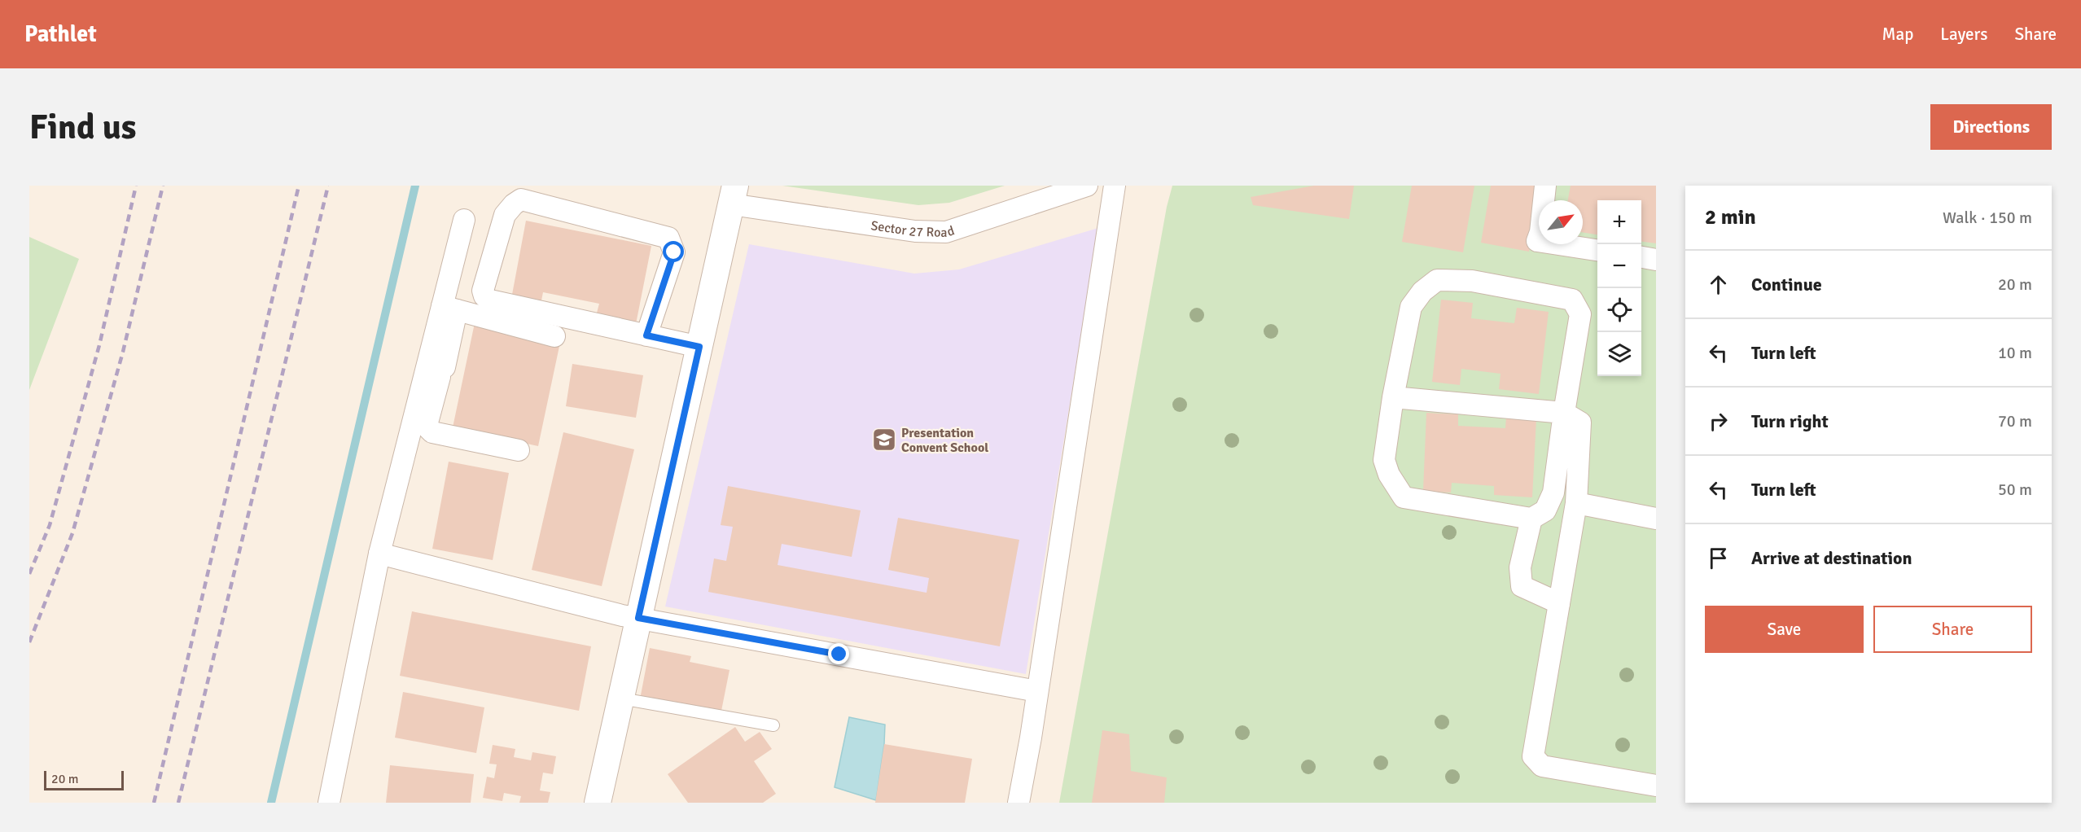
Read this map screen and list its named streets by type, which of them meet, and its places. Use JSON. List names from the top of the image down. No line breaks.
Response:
{"streets":{"street":["Sector 27 Road"]},"places":{"school or university":["Presentation Convent School"]},"scale_bar":"20 m","north":"top right","page":{"header":"Pathlet","nav":["Map","Layers","Share"],"buttons":["Directions",["Save","Share"]],"title":"Find us","heading":["2 min","Walk · 150 m"],"map_buttons":["+","−"],"list":[["Continue","20 m"],["Turn left","10 m"],["Turn right","70 m"],["Turn left","50 m"],"Arrive at destination"],"scale":"20 m"}}
